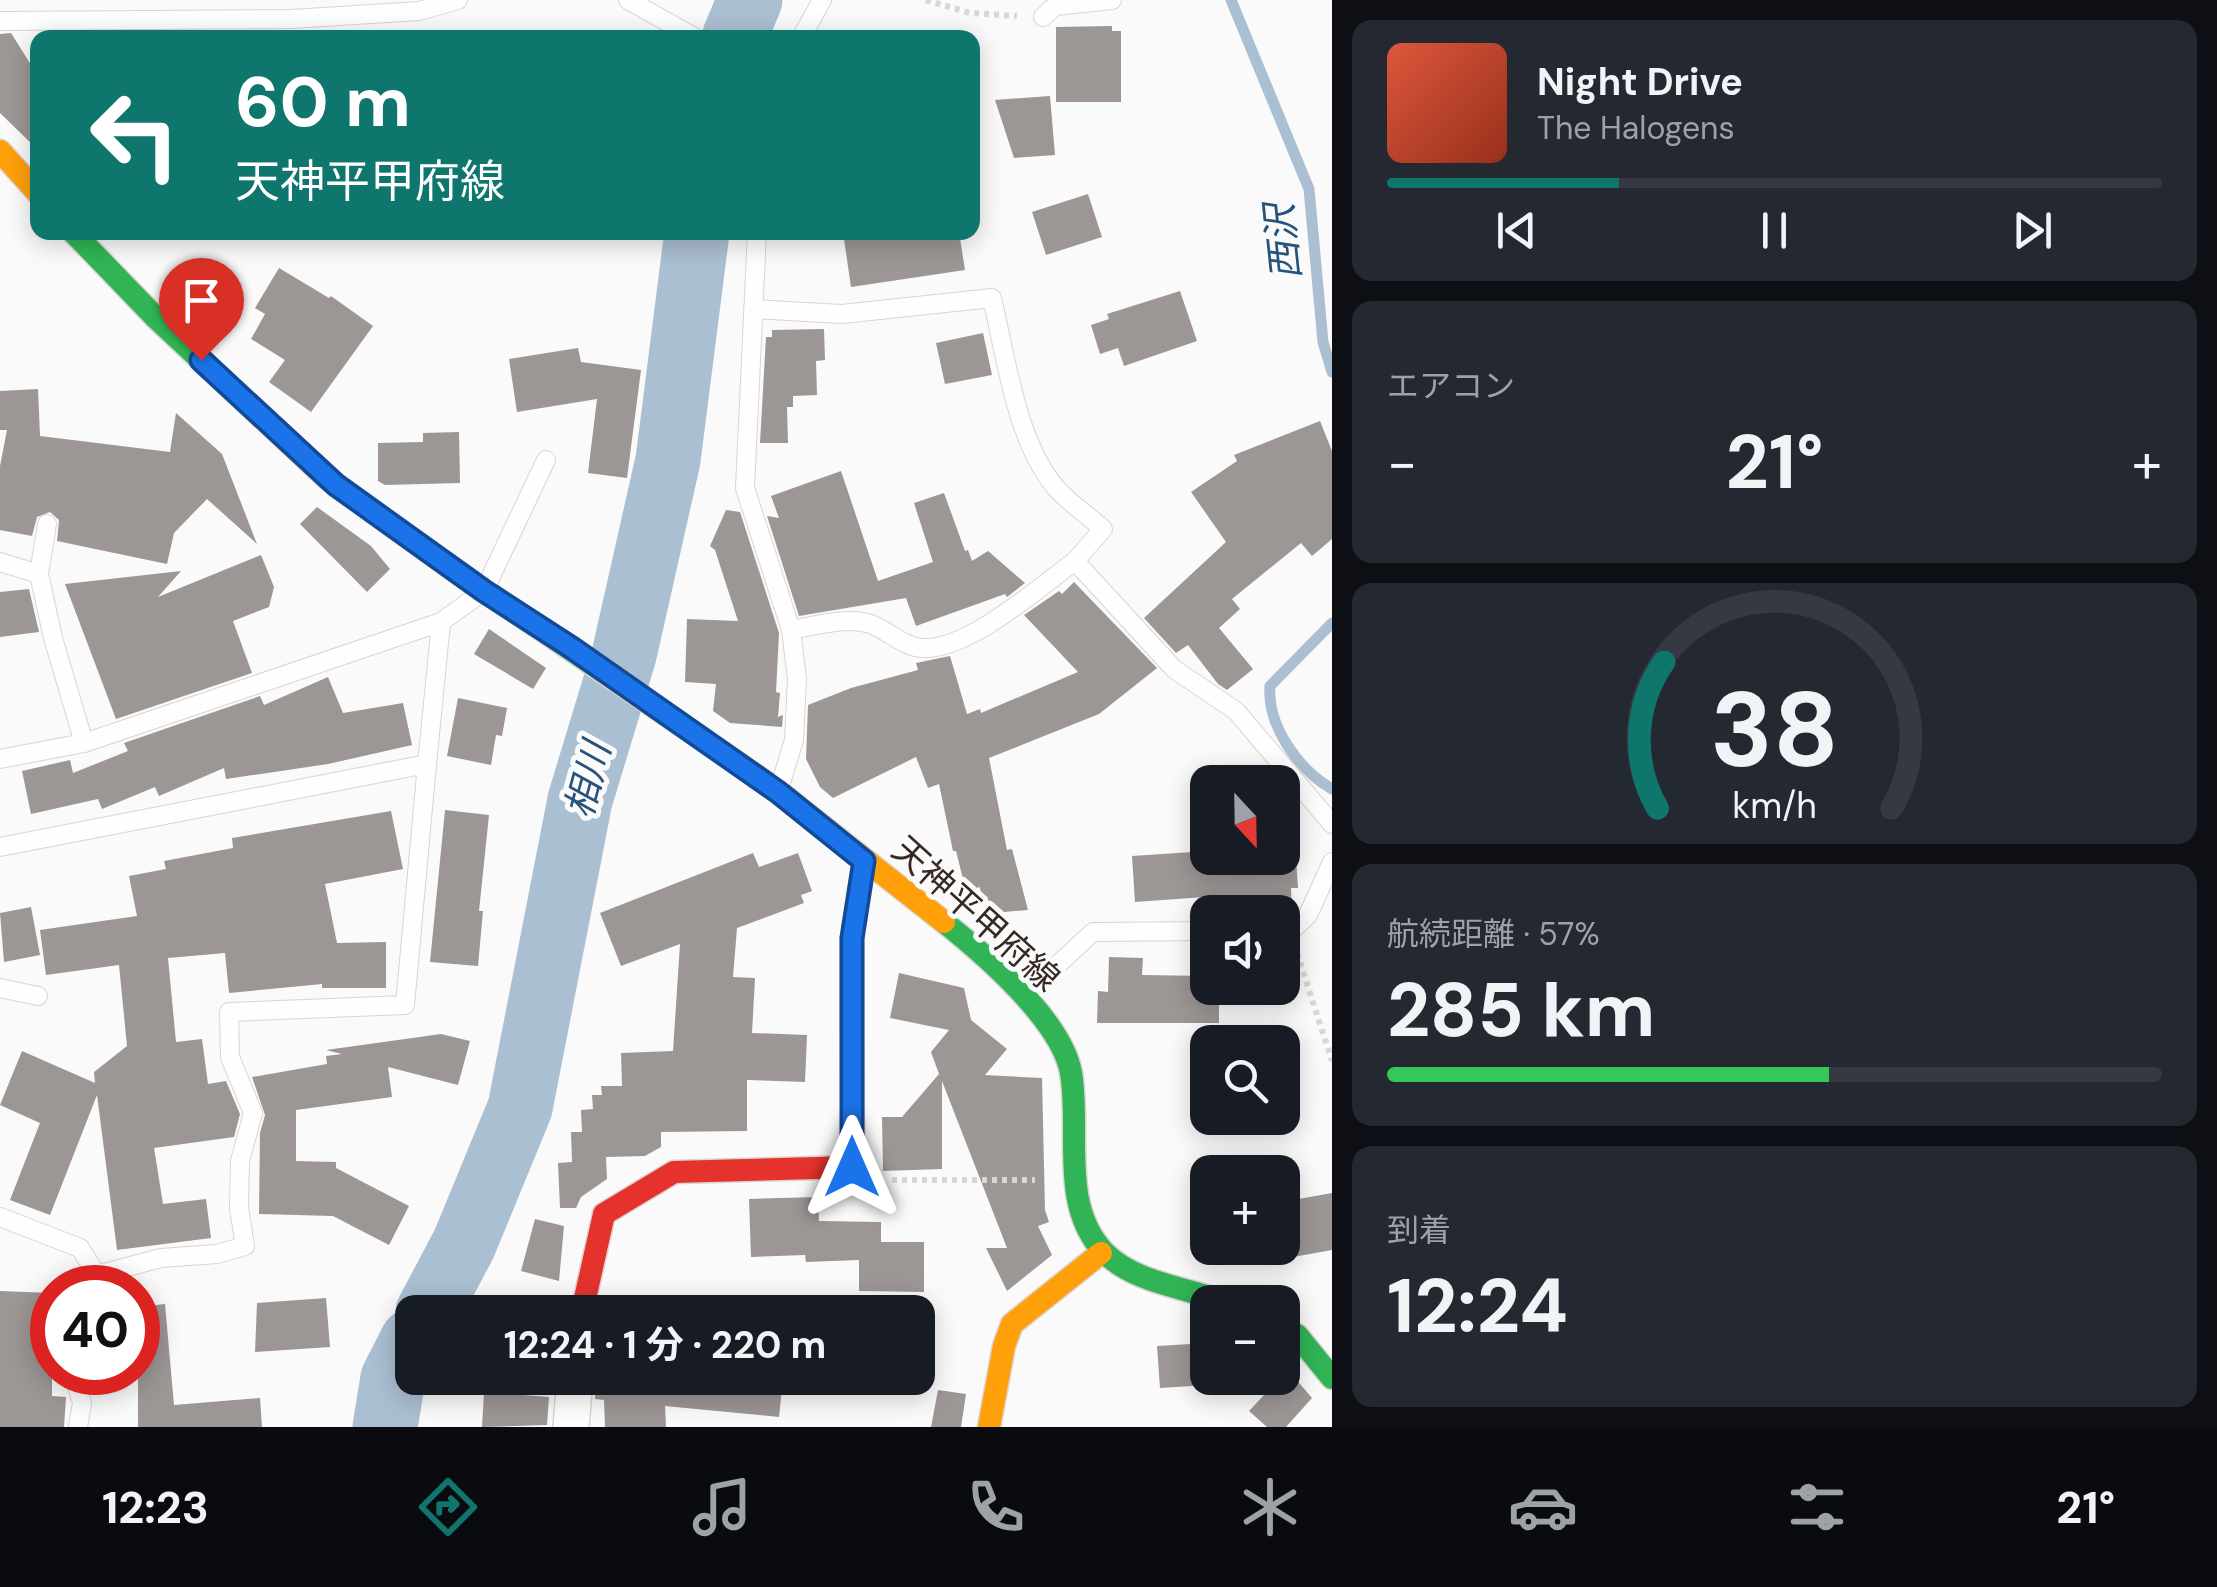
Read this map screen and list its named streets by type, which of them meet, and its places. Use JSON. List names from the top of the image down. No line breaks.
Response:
{"streets":{"main road":["天神平甲府線"]},"water":["西沢","相川"],"north":"bottom","page":{"turn":["60 m","天神平甲府線"],"song":["Night Drive","The Halogens"],"tile":["エアコン",["航続距離 · 57%","285 km"],["到着","12:24"]],"heat":["−","21°","+"],"map_buttons":["+","−"],"limit":"40","trip":"12:24 · 1 分 · 220 m","tabs":["12:23","21°"],"gauge":["38","km/h"]}}
